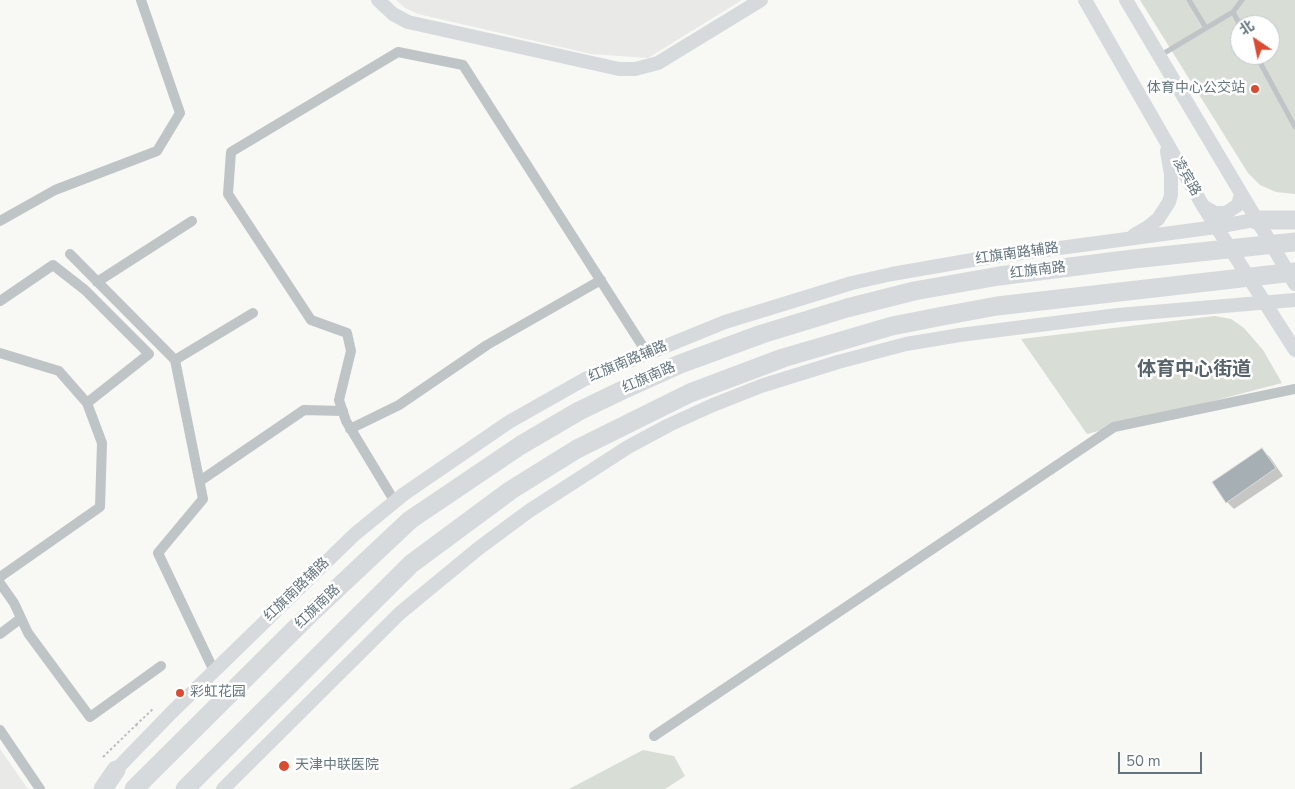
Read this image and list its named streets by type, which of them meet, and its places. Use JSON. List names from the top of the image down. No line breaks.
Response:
{"streets":{"highway":["红旗南路"],"main road":["凌宾路","红旗南路辅路"]},"crossings":[["凌宾路","红旗南路辅路"]],"districts":["体育中心街道"],"places":["体育中心公交站","彩虹花园","天津中联医院"],"scale_bar":"50 m","north":"top left"}
